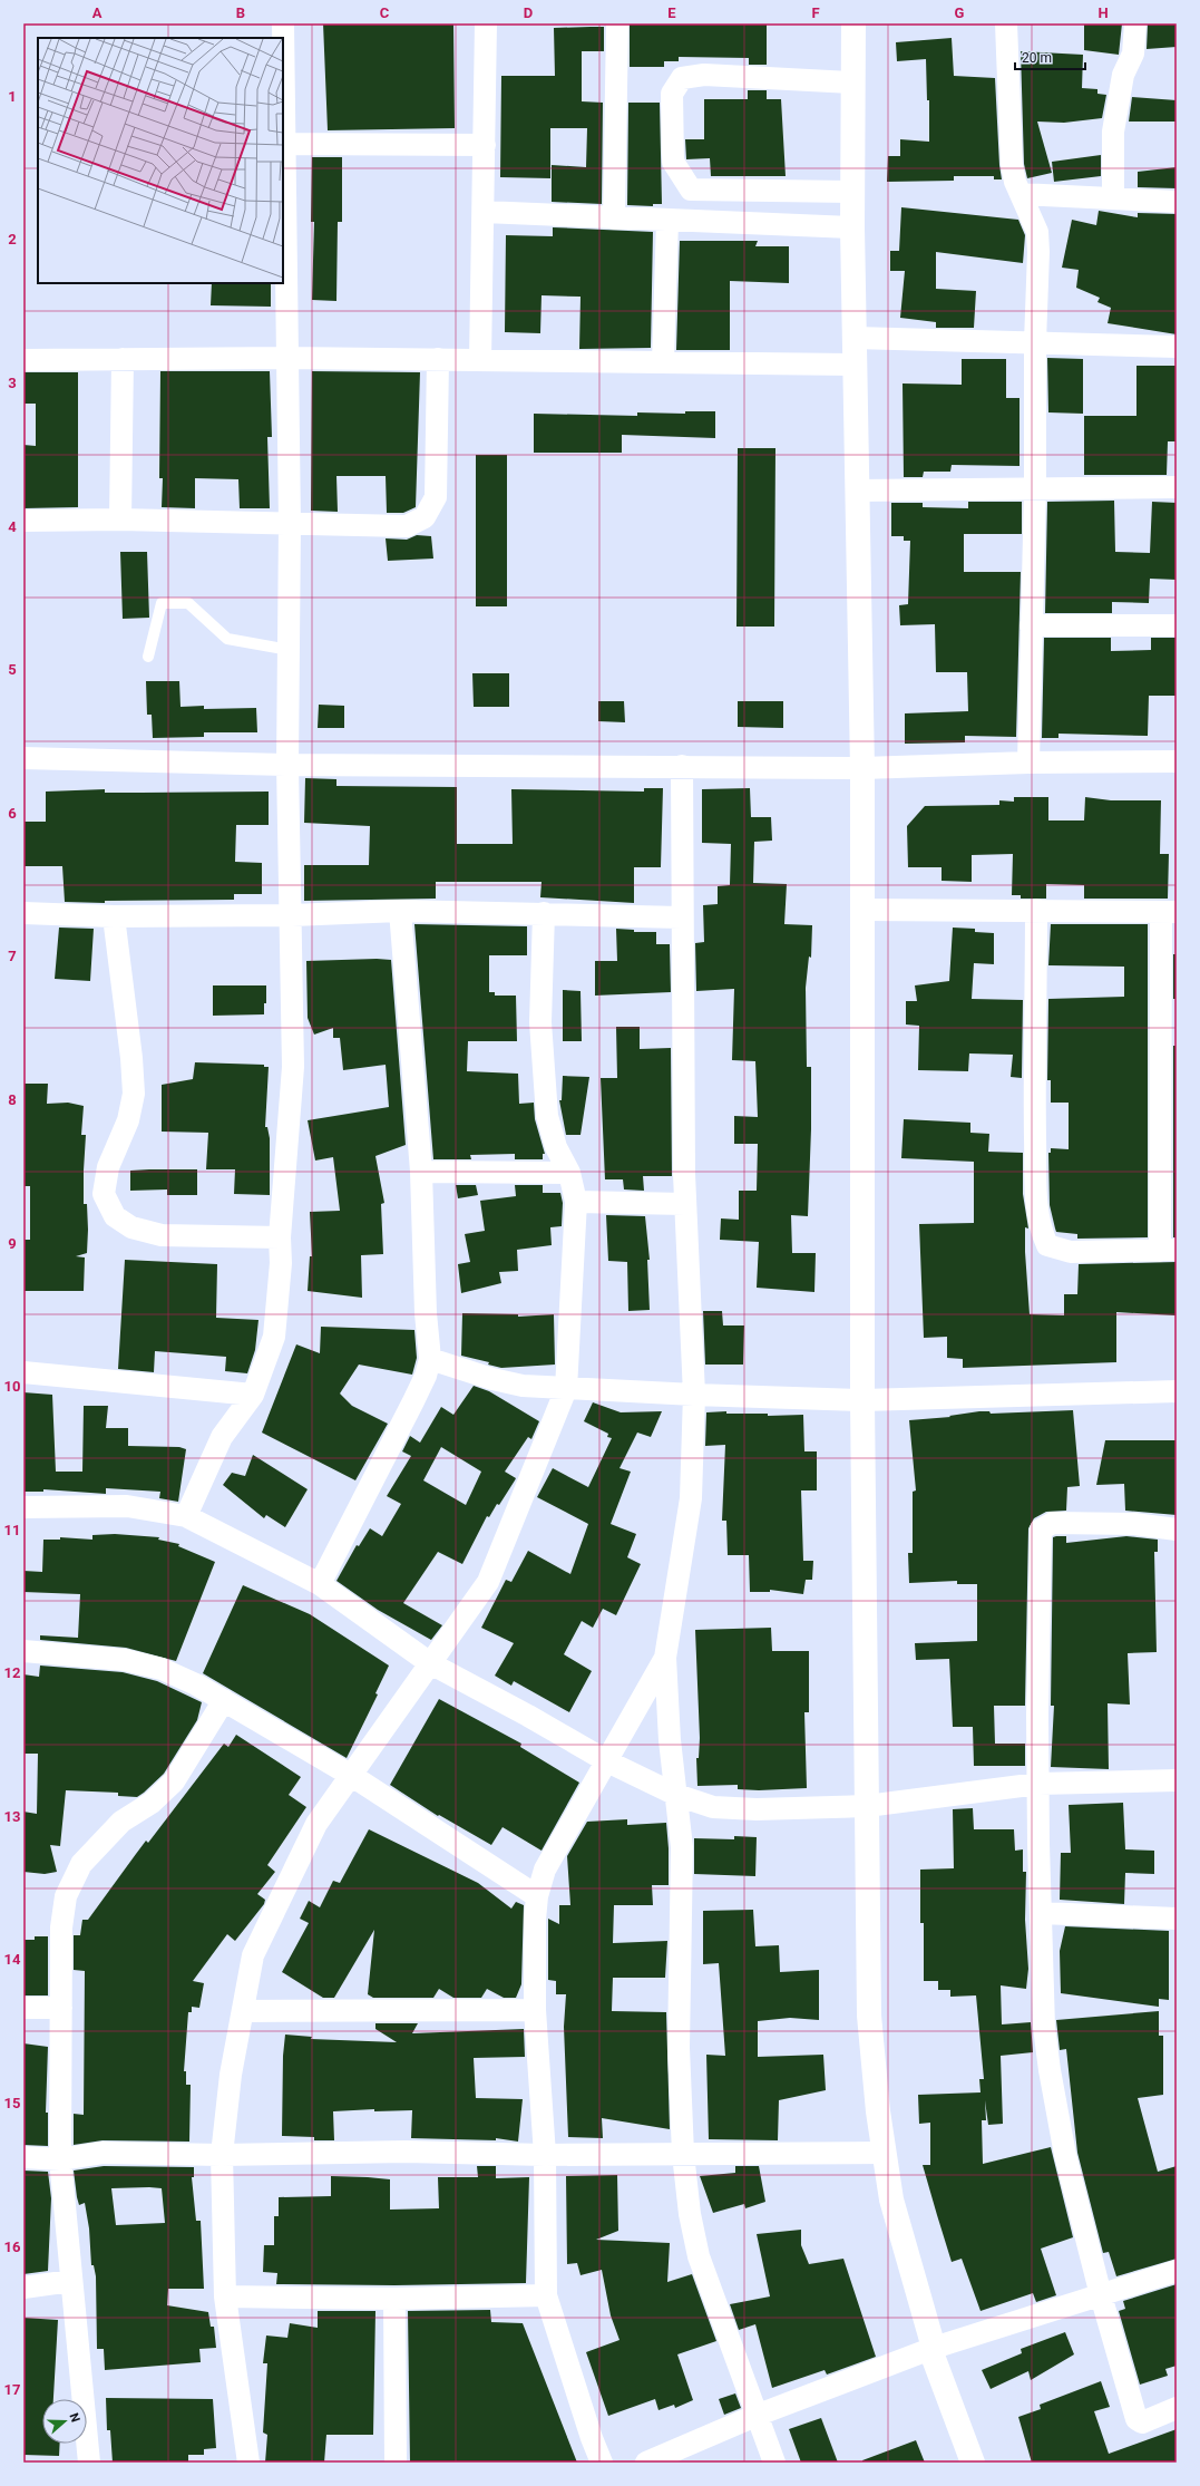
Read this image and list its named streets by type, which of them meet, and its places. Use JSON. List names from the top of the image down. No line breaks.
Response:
{"scale_bar":"20 m","north":"right","grid":{"columns":["A","B","C","D","E","F","G","H"],"rows":["1","2","3","4","5","6","7","8","9","10","11","12","13","14","15","16","17"]}}
